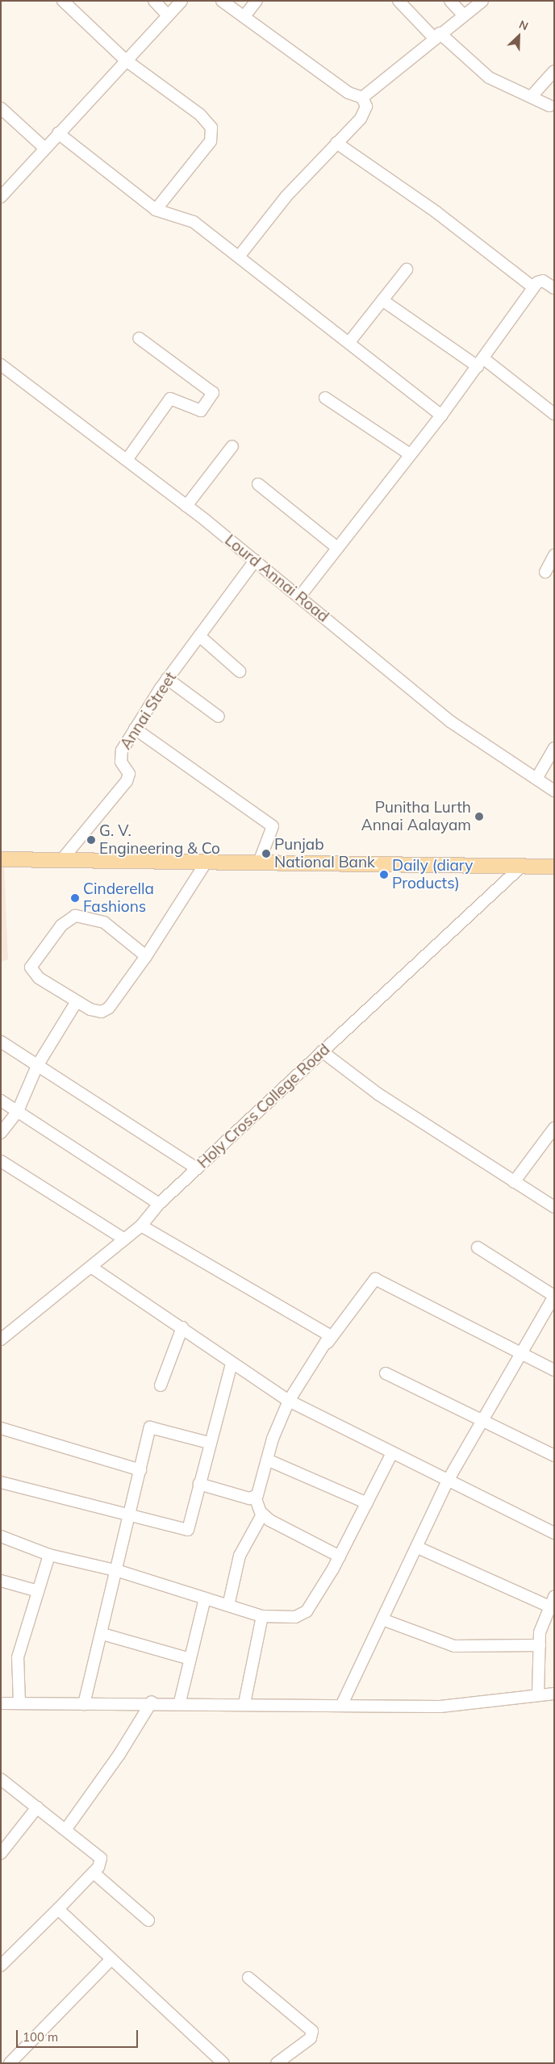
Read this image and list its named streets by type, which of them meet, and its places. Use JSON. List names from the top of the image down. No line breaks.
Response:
{"streets":{"street":["Lourd Annai Road","Annai Street","Holy Cross College Road"]},"crossings":[["Lourd Annai Road","Annai Street"]],"places":["Punitha Lurth Annai Aalayam","G. V. Engineering & Co","Punjab National Bank","Daily (diary Products)","Cinderella Fashions"],"scale_bar":"100 m","north":"top right"}
